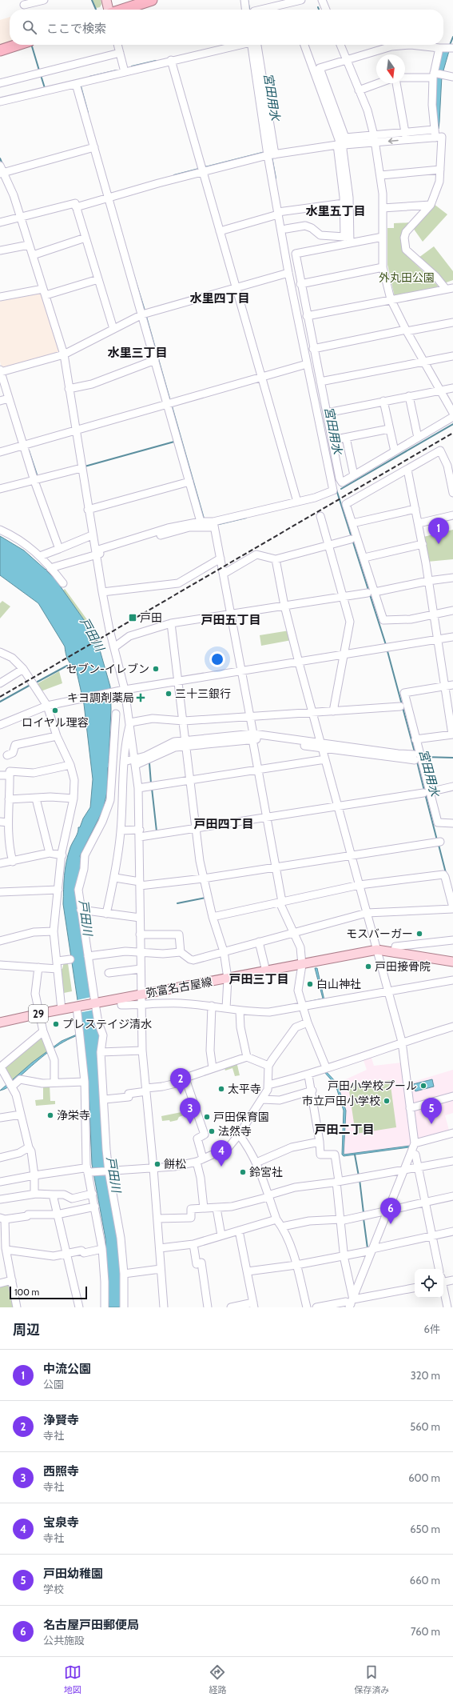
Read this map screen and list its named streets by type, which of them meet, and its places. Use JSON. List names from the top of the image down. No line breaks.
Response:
{"streets":{"main road":["弥富名古屋線","29"]},"districts":["水里五丁目","水里四丁目","水里三丁目","戸田五丁目","戸田四丁目","戸田三丁目","戸田二丁目"],"water":["宮田用水","戸田川"],"parks":["外丸田公園"],"places":{"transit":["戸田"],"other":["セブン-イレブン","三十三銀行","ロイヤル理容","モスバーガー","戸田接骨院","白山神社","プレステイジ清水","戸田小学校プール","太平寺","市立戸田小学校","浄栄寺","戸田保育園","法然寺","餅松","鈴宮社"],"health":["キヨ調剤薬局"]},"scale_bar":"100 m","north":"bottom","page":{"search":"ここで検索","pins":["1","2","3","5","4","6"],"scale":"100 m","heading":["周辺","6件"],"list":[{"mark":"1","name":"中流公園","note":"公園","value":"320 m"},{"mark":"2","name":"浄賢寺","note":"寺社","value":"560 m"},{"mark":"3","name":"西照寺","note":"寺社","value":"600 m"},{"mark":"4","name":"宝泉寺","note":"寺社","value":"650 m"},{"mark":"5","name":"戸田幼稚園","note":"学校","value":"660 m"},{"mark":"6","name":"名古屋戸田郵便局","note":"公共施設","value":"760 m"}],"nav":["地図","経路","保存済み"]}}
